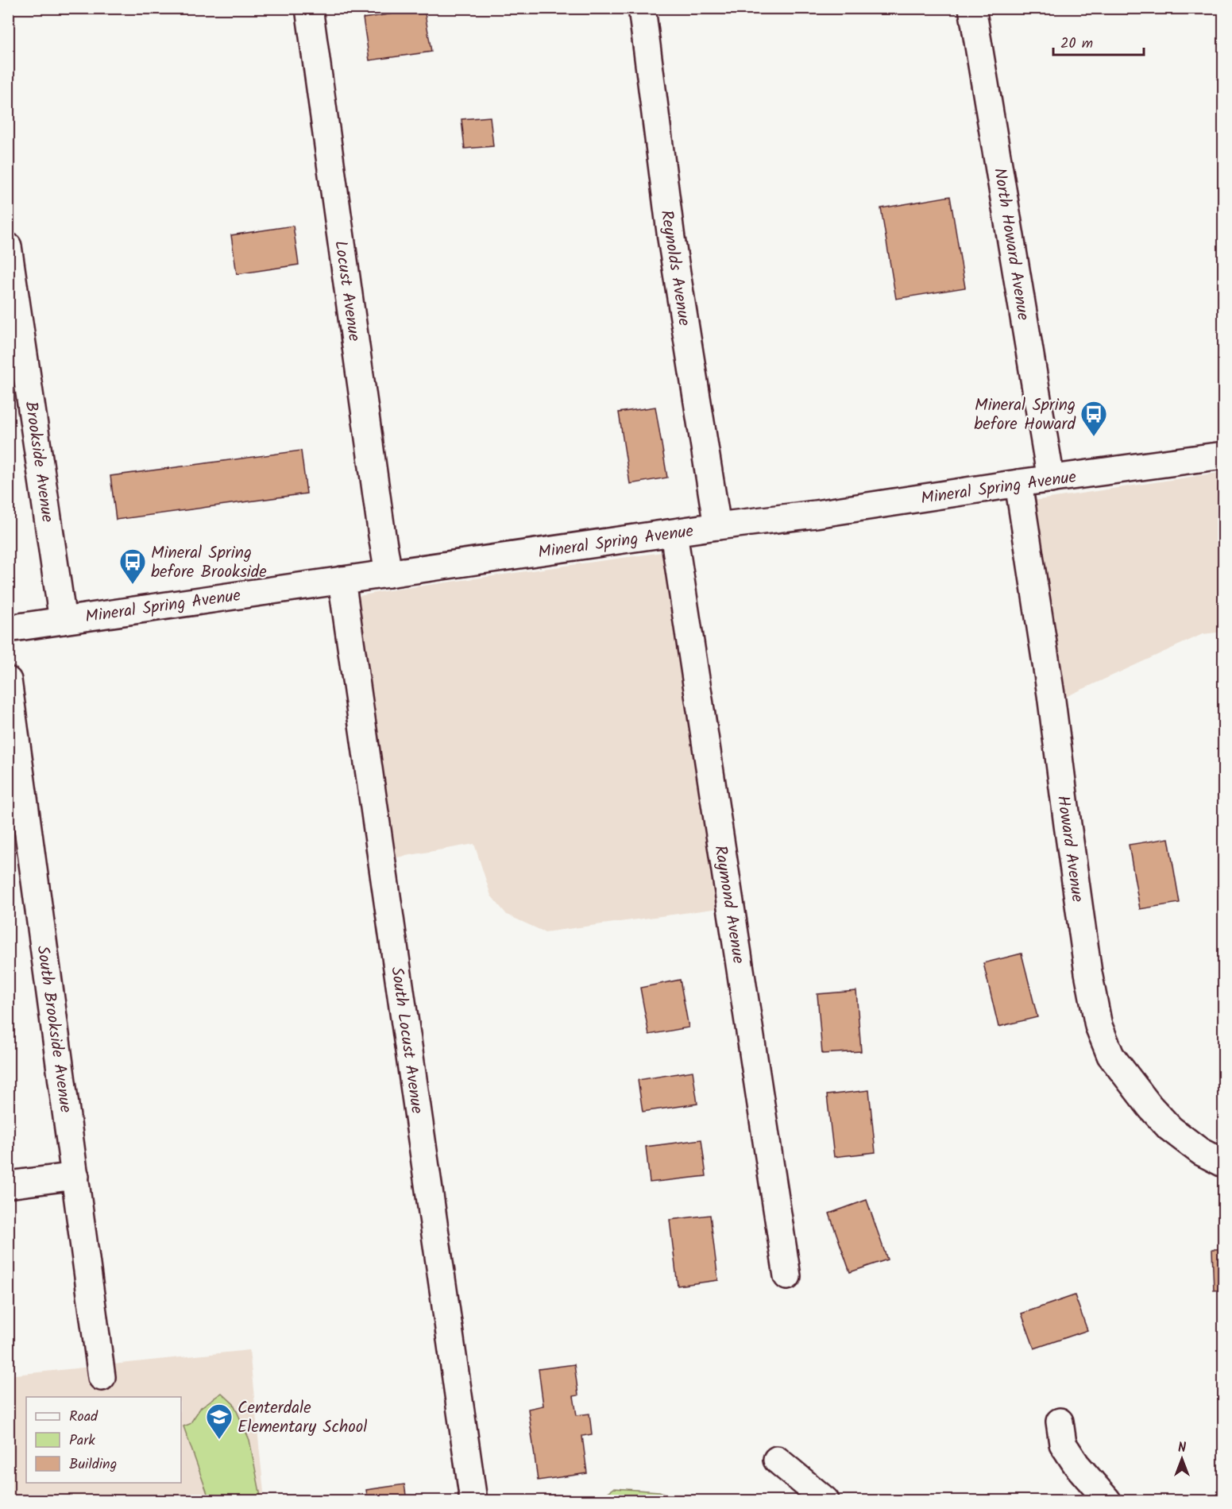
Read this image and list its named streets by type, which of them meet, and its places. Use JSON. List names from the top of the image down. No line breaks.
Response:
{"streets":{"street":["North Howard Avenue","Reynolds Avenue","Locust Avenue","Brookside Avenue","Mineral Spring Avenue","Howard Avenue","Raymond Avenue","South Brookside Avenue","South Locust Avenue"]},"crossings":[["North Howard Avenue","Mineral Spring Avenue"],["Reynolds Avenue","Mineral Spring Avenue"],["Locust Avenue","Mineral Spring Avenue"],["Brookside Avenue","Mineral Spring Avenue"],["Mineral Spring Avenue","Howard Avenue"],["Mineral Spring Avenue","Raymond Avenue"],["Mineral Spring Avenue","South Locust Avenue"]],"places":{"bus stop":["Mineral Spring before Howard","Mineral Spring before Brookside"],"school or university":["Centerdale Elementary School"]},"legend":["Road","Park","Building"],"scale_bar":"20 m","north":"top"}
